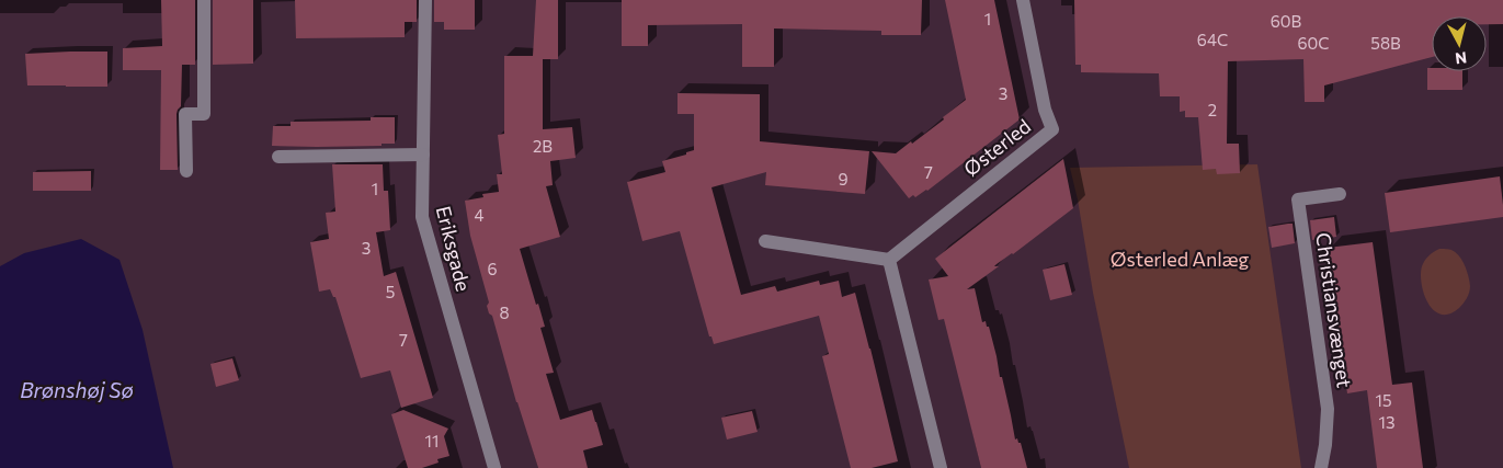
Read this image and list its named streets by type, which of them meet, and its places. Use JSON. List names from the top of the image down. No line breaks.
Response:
{"streets":{"street":["Østerled","Eriksgade","Christiansvænget"]},"water":["Brønshøj Sø"],"parks":["Østerled Anlæg"],"house_numbers":["1","60B","64C","60C","58B","3","2","2B","7","9","1","4","3","6","5","8","7","15","13","11"],"north":"bottom"}
